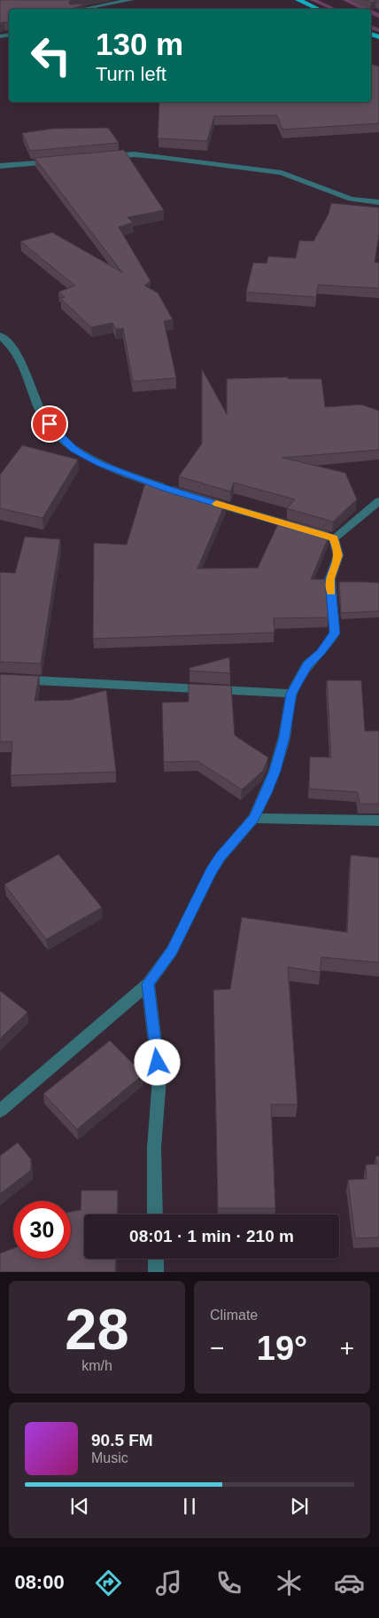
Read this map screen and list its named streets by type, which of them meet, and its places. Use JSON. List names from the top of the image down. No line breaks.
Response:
{"page":{"turn":["130 m","Turn left"],"limit":"30","trip":"08:01 · 1 min · 210 m","tile":[["28","km/h"],"Climate"],"heat":["−","19°","+"],"song":["90.5 FM","Music"],"tabs":"08:00"}}
